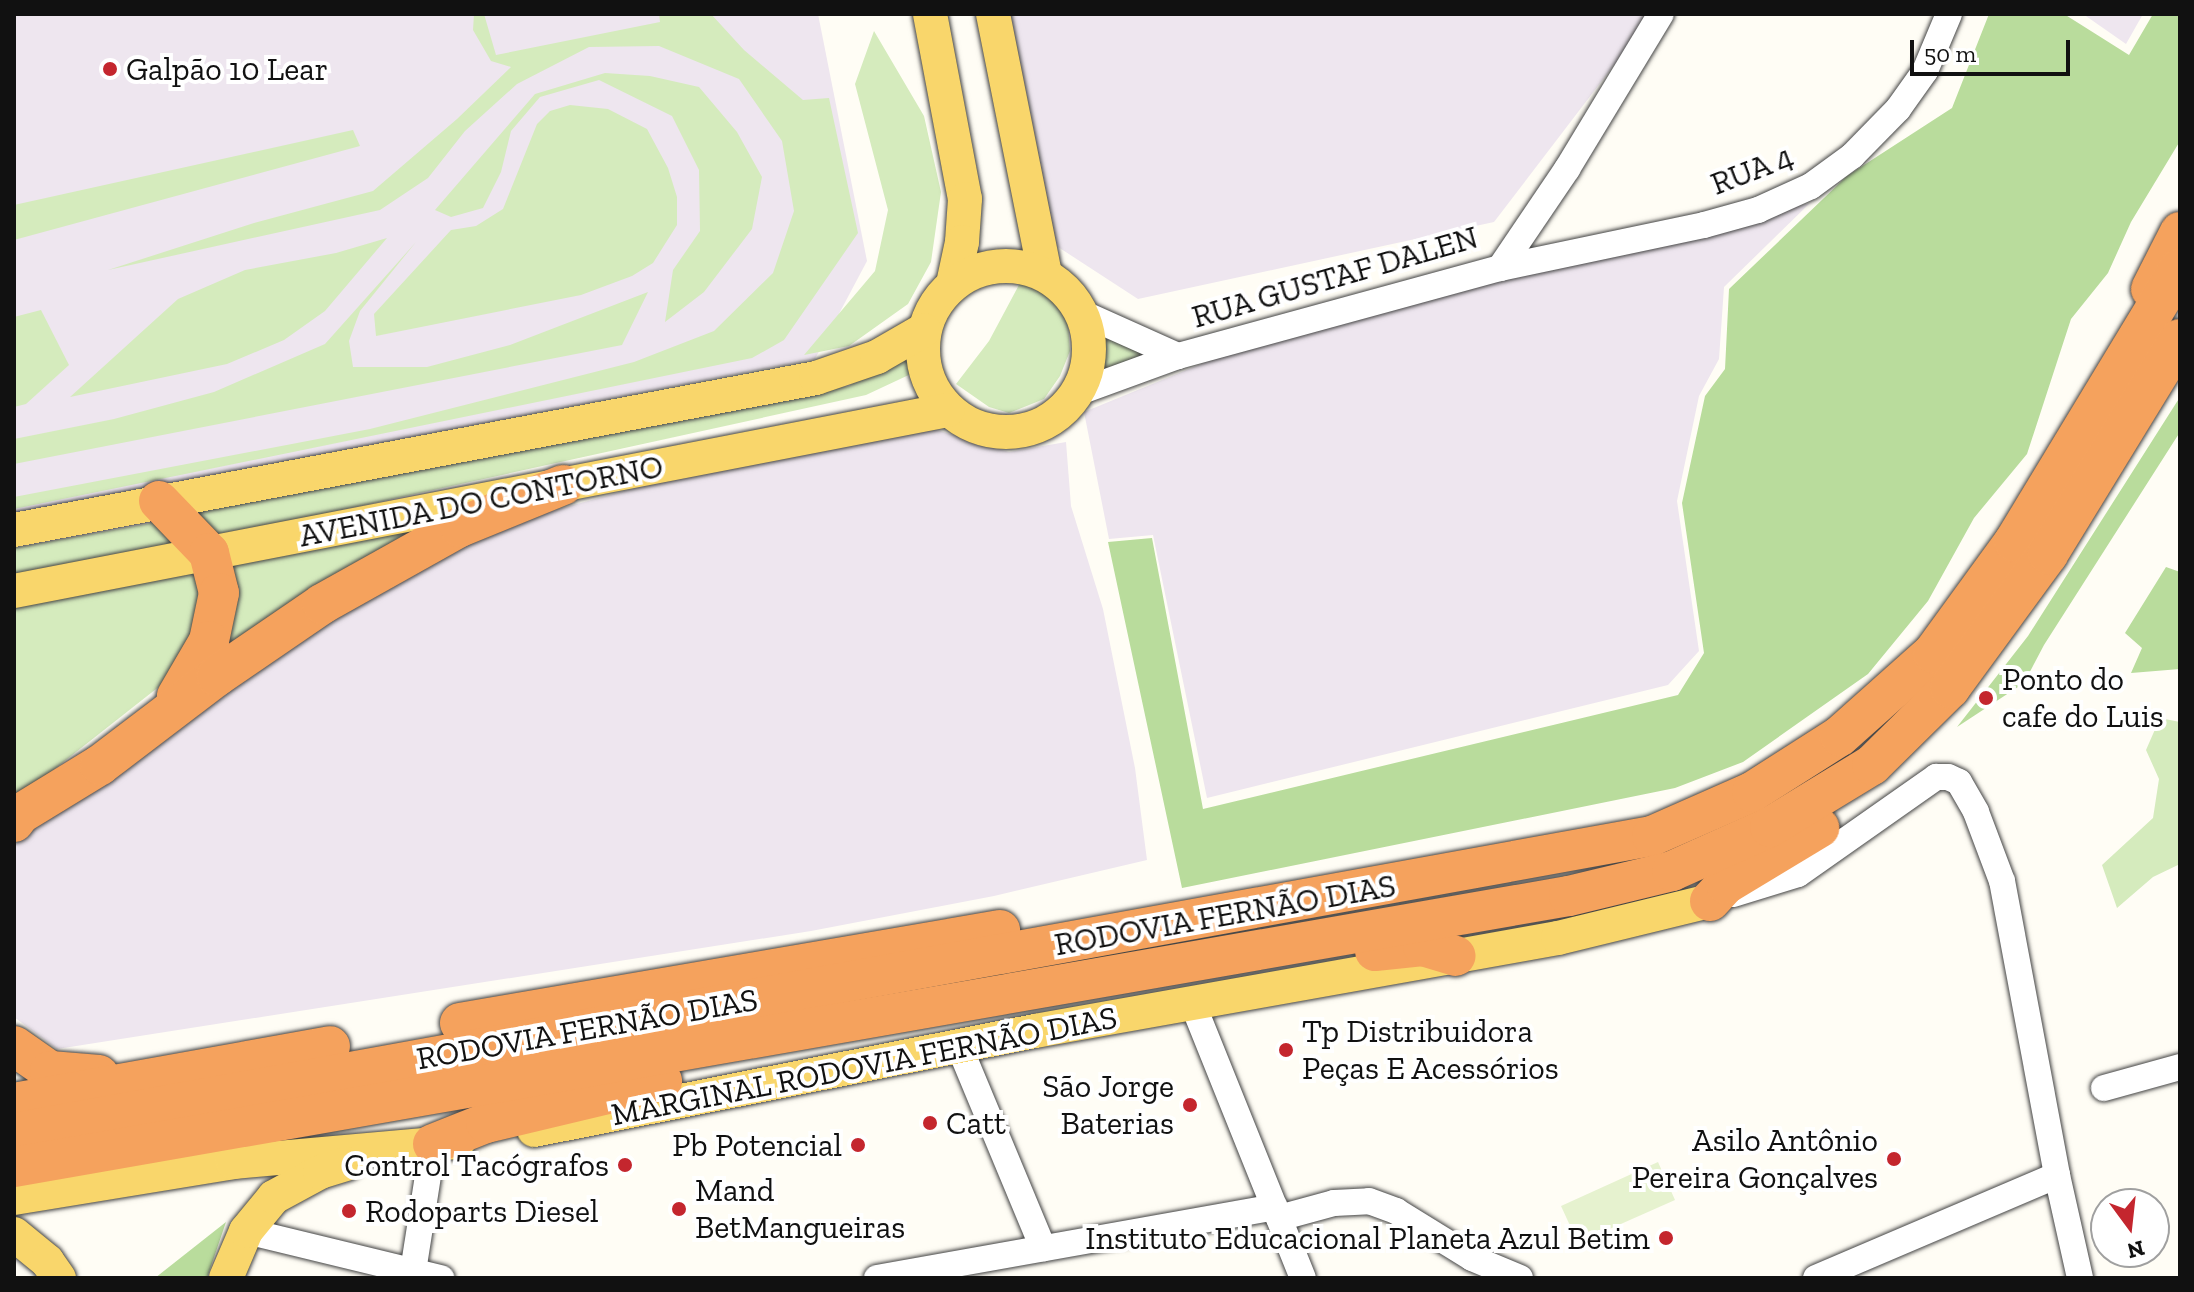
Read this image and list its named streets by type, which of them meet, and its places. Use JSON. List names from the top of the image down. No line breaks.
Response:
{"streets":{"highway":["RODOVIA FERNÃO DIAS"],"main road":["AVENIDA DO CONTORNO","MARGINAL RODOVIA FERNÃO DIAS"],"street":["RUA 4","RUA GUSTAF DALEN"]},"crossings":[["RUA 4","RUA GUSTAF DALEN"],["RUA GUSTAF DALEN","AVENIDA DO CONTORNO"]],"places":["Galpão 10 Lear","Ponto do cafe do Luis","Tp Distribuidora Peças E Acessórios","São Jorge Baterias","Catt","Pb Potencial","Asilo Antônio Pereira Gonçalves","Control Tacógrafos","Mand BetMangueiras","Rodoparts Diesel","Instituto Educacional Planeta Azul Betim"],"scale_bar":"50 m","north":"bottom"}
